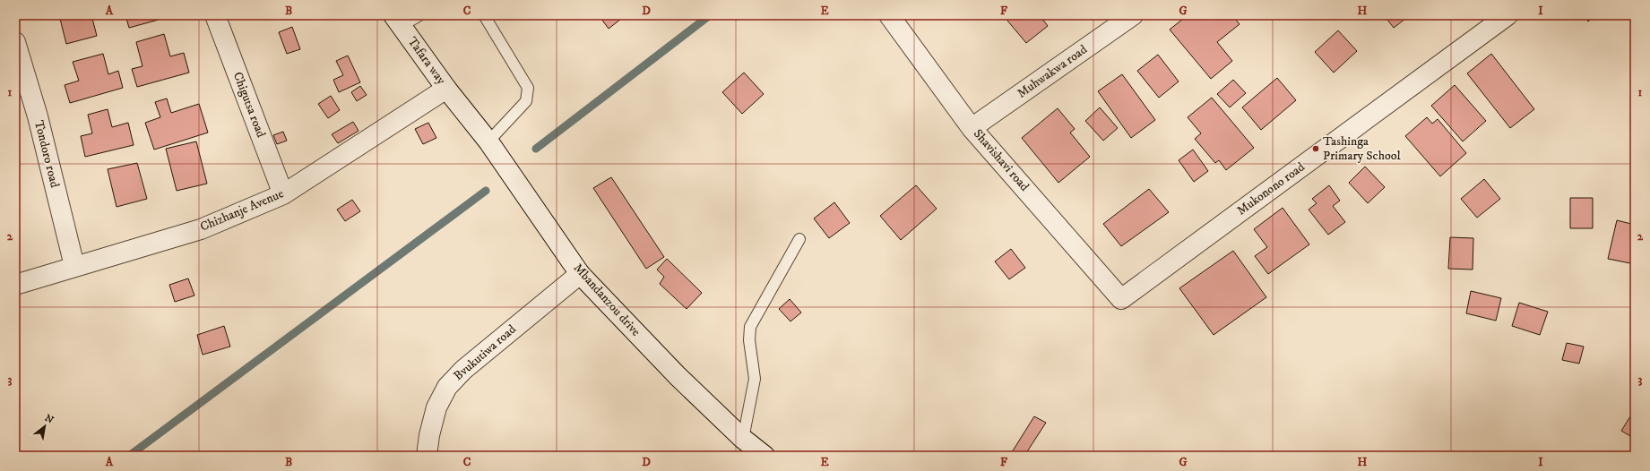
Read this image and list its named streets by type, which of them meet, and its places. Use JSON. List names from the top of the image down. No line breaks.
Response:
{"streets":{"street":["Tafara way","Muhwakwa road","Chigutsa road","Tondoro road","Shavishavi road","Mukonono road","Chizhanje Avenue","Mbandanzou drive","Bvukutiwa road"]},"crossings":[["Tafara way","Chizhanje Avenue"],["Tafara way","Mbandanzou drive"],["Muhwakwa road","Shavishavi road"],["Chigutsa road","Chizhanje Avenue"],["Tondoro road","Chizhanje Avenue"],["Shavishavi road","Mukonono road"],["Chizhanje Avenue","Mbandanzou drive"],["Mbandanzou drive","Bvukutiwa road"]],"places":["Tashinga Primary School"],"north":"top right","grid":{"columns":["A","B","C","D","E","F","G","H","I"],"rows":["1","2","3"]}}
